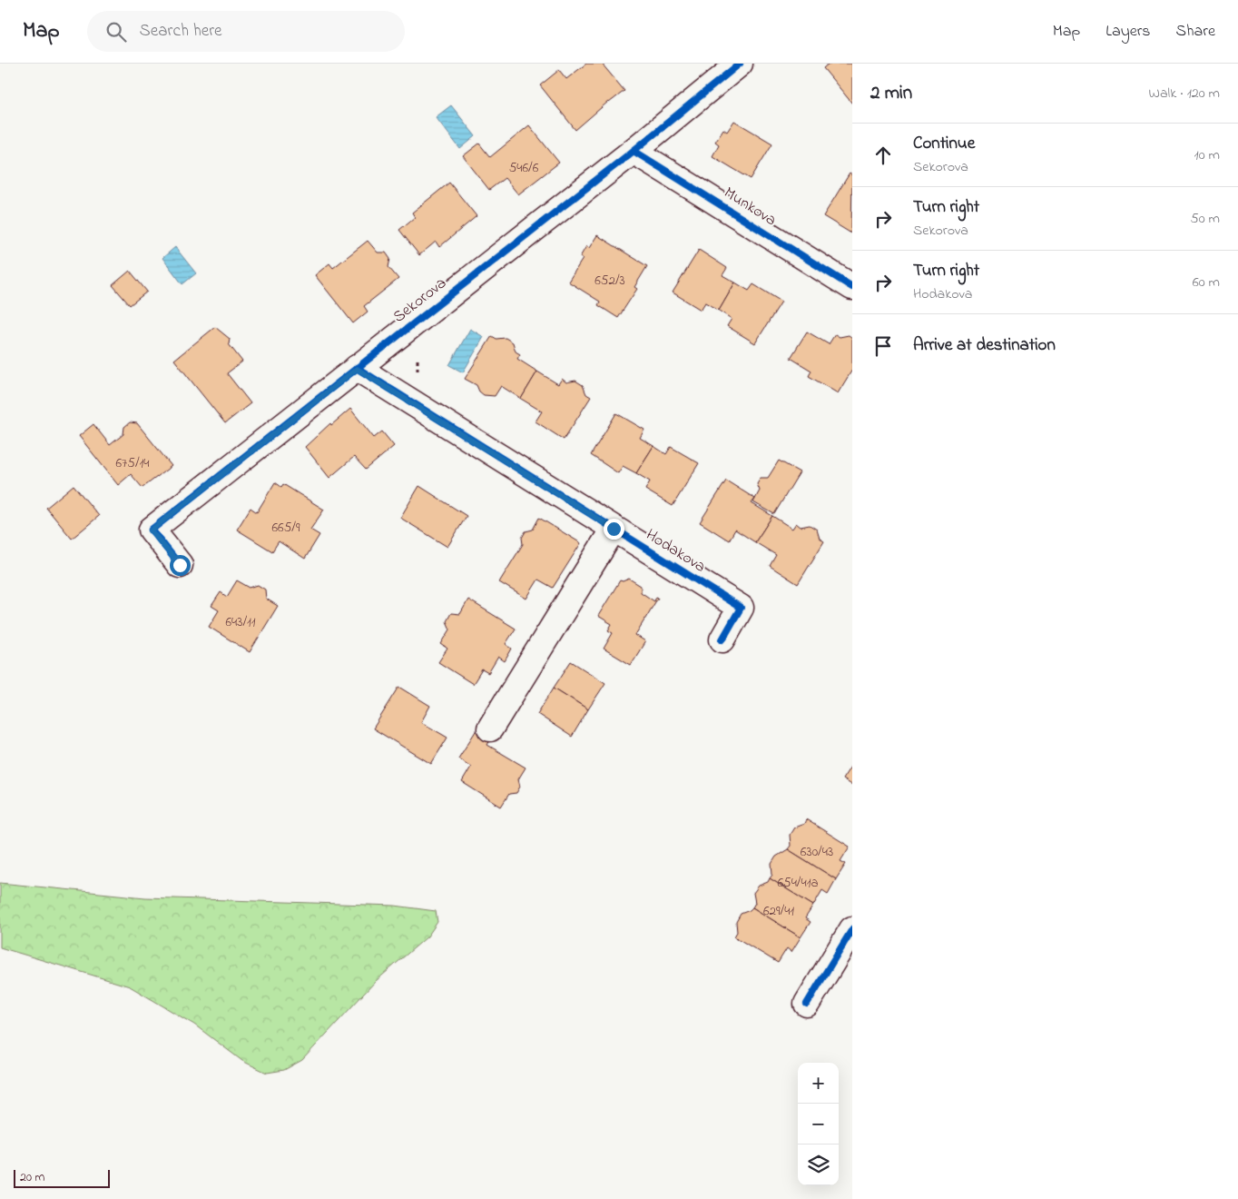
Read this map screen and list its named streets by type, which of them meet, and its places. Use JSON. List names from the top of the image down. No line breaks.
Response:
{"streets":{"street":["Munkova","Sekorova","Hodakova"]},"crossings":[["Munkova","Sekorova"],["Sekorova","Hodakova"]],"house_numbers":["546/6","652/3","675/14","665/9","643/11","630/43","654/41a","629/41"],"scale_bar":"20 m","page":{"header":"Map","search":"Search here","nav":["Map","Layers","Share"],"heading":["2 min","Walk · 120 m"],"list":[["Continue","Sekorova","10 m"],["Turn right","Sekorova","50 m"],["Turn right","Hodakova","60 m"],"Arrive at destination"],"map_buttons":["+","−"],"scale":"20 m"}}
